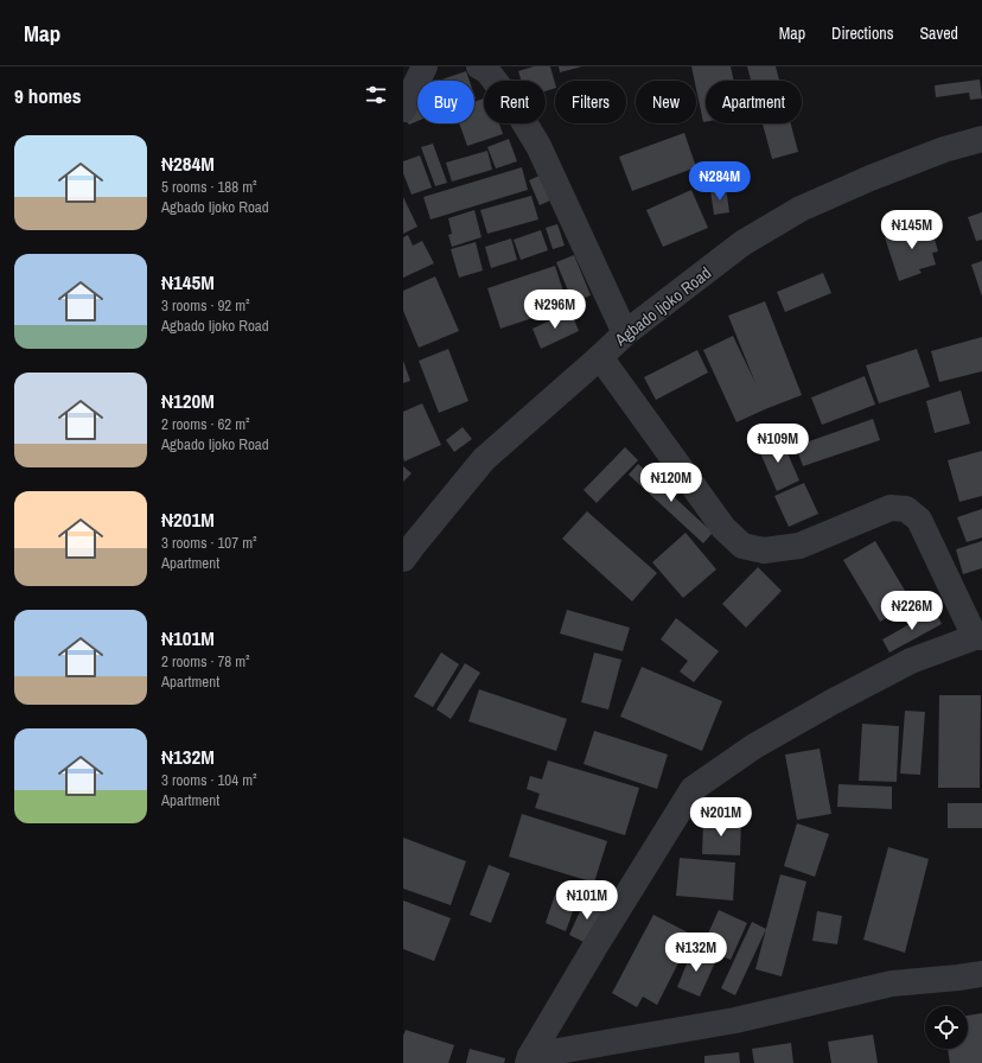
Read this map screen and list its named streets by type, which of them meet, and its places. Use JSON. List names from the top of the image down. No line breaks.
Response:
{"streets":{"street":["Agbado Ijoko Road"]},"page":{"header":"Map","nav":["Map","Directions","Saved"],"heading":"9 homes","chip":["Buy","Rent","Filters","New","Apartment"],"list":[{"name":"₦284M","note":"5 rooms · 188 m² · Agbado Ijoko Road"},{"name":"₦145M","note":"3 rooms · 92 m² · Agbado Ijoko Road"},{"name":"₦120M","note":"2 rooms · 62 m² · Agbado Ijoko Road"},{"name":"₦201M","note":"3 rooms · 107 m² · Apartment"},{"name":"₦101M","note":"2 rooms · 78 m² · Apartment"},{"name":"₦132M","note":"3 rooms · 104 m² · Apartment"}],"price":["₦284M","₦145M","₦296M","₦109M","₦120M","₦226M","₦201M","₦101M","₦132M"]}}
